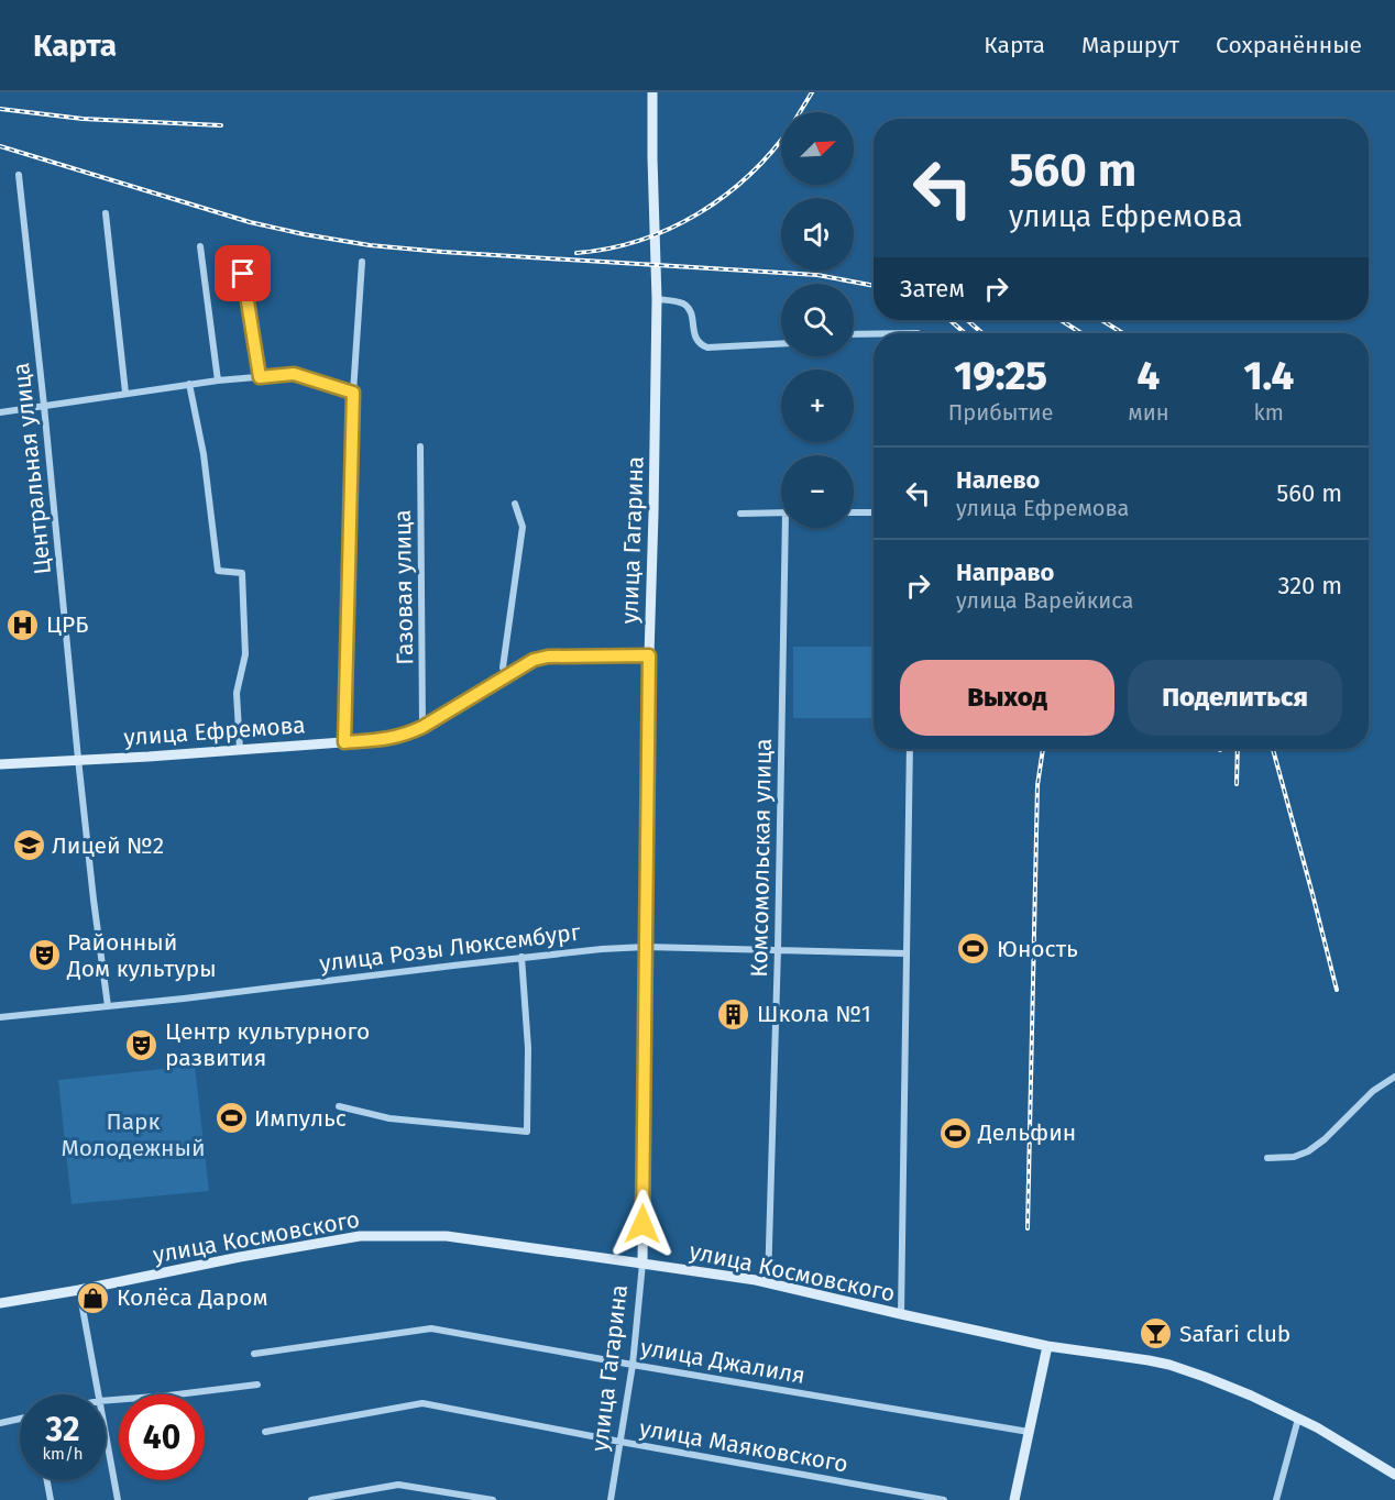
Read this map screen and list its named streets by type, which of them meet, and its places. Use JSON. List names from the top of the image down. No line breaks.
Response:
{"streets":{"street":["Центральная улица","улица Гагарина","Газовая улица","улица Ефремова","Комсомольская улица","улица Розы Люксембург","улица Космовского","улица Джалиля","улица Маяковского"]},"crossings":[["Центральная улица","улица Ефремова"],["Центральная улица","улица Розы Люксембург"],["улица Гагарина","улица Ефремова"],["улица Гагарина","улица Розы Люксембург"],["улица Гагарина","улица Космовского"],["улица Гагарина","улица Джалиля"],["улица Гагарина","улица Маяковского"],["Газовая улица","улица Ефремова"],["Комсомольская улица","улица Розы Люксембург"],["Комсомольская улица","улица Космовского"]],"parks":["Парк Молодежный"],"places":{"hospital":["ЦРБ"],"school or university":["Лицей №2"],"sports":["Юность","Импульс","Дельфин"],"theatre":["Районный Дом культуры","Центр культурного развития"],"building":["Школа №1"],"shop":["Колёса Даром"],"bar":["Safari club"]},"north":"top right","page":{"header":"Карта","nav":["Карта","Маршрут","Сохранённые"],"map_buttons":["+","−"],"turn":["560 m","улица Ефремова"],"then":"Затем","eta":["19:25","Прибытие","4","мин","1.4","km"],"list":[{"name":"Налево","note":"улица Ефремова","value":"560 m"},{"name":"Направо","note":"улица Варейкиса","value":"320 m"}],"buttons":["Выход","Поделиться"],"speed":"32 km/h","limit":"40"}}
